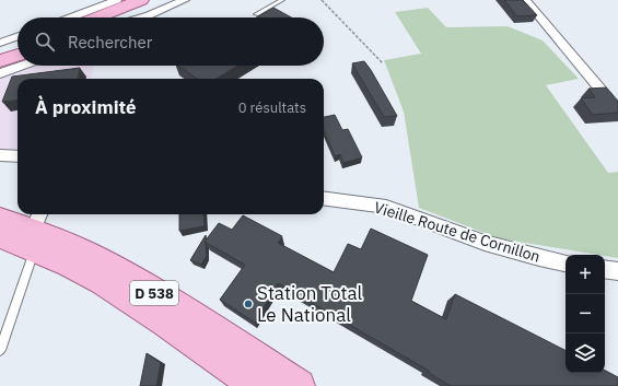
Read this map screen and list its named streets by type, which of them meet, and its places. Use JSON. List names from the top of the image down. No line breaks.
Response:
{"streets":{"main road":["D 538"],"street":["Vieille Route de Cornillon"]},"places":["Station Total Le National"],"page":{"search":"Rechercher","heading":["À proximité","0 résultats"],"map_buttons":["+","−"]}}
